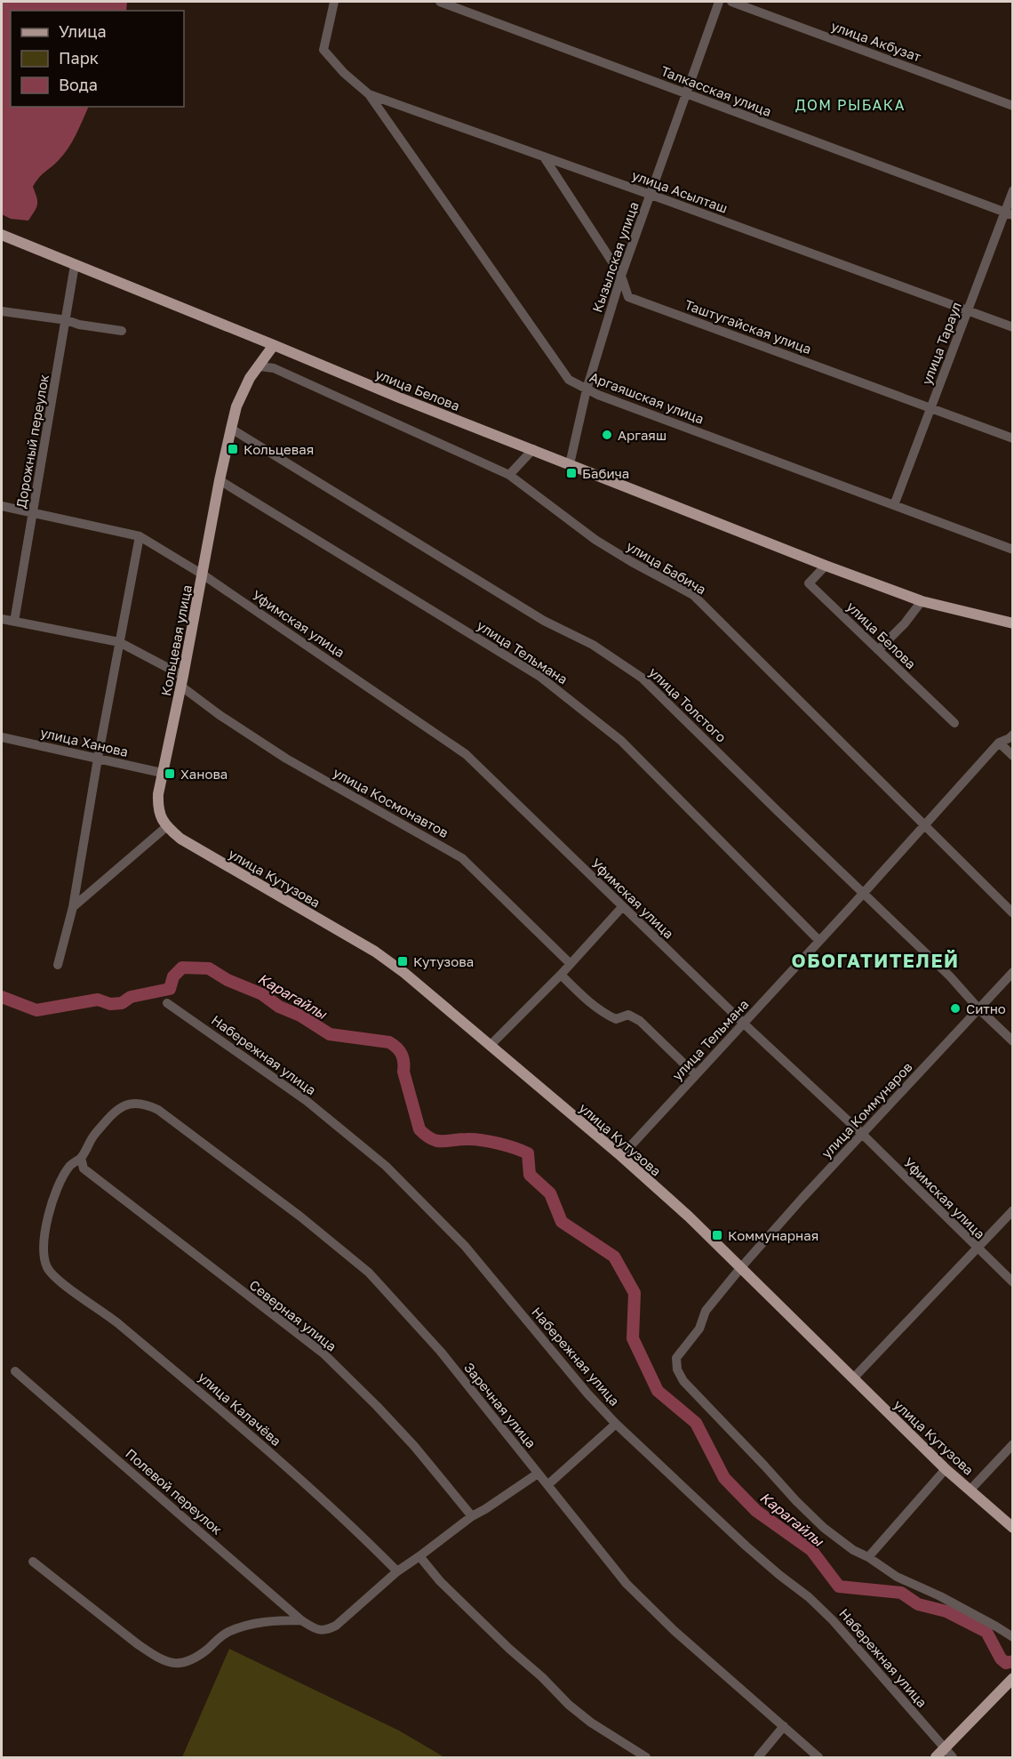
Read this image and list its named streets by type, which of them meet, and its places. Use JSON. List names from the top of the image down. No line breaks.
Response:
{"streets":{"main road":["улица Белова","Кольцевая улица","улица Кутузова"],"street":["улица Акбузат","Талкасская улица","улица Асылташ","Кызылская улица","Таштугайская улица","улица Тараул","Аргаяшская улица","Дорожный переулок","улица Бабича","Уфимская улица","улица Тельмана","улица Толстого","улица Ханова","улица Космонавтов","Набережная улица","улица Коммунаров","Северная улица","Заречная улица","улица Калачёва","Полевой переулок"]},"crossings":[["Талкасская улица","Кызылская улица"],["Талкасская улица","улица Тараул"],["улица Асылташ","Кызылская улица"],["улица Асылташ","Таштугайская улица"],["улица Асылташ","улица Тараул"],["улица Асылташ","Аргаяшская улица"],["Кызылская улица","Таштугайская улица"],["Кызылская улица","улица Белова"],["Кызылская улица","Аргаяшская улица"],["Таштугайская улица","улица Тараул"],["улица Тараул","Аргаяшская улица"],["улица Белова","Дорожный переулок"],["улица Белова","Кольцевая улица"],["Дорожный переулок","Уфимская улица"],["Дорожный переулок","улица Космонавтов"],["улица Бабича","Кольцевая улица"],["улица Бабича","улица Тельмана"],["Уфимская улица","Кольцевая улица"],["Уфимская улица","улица Тельмана"],["Уфимская улица","улица Коммунаров"],["Кольцевая улица","улица Тельмана"],["Кольцевая улица","улица Толстого"],["Кольцевая улица","улица Ханова"],["Кольцевая улица","улица Космонавтов"],["Кольцевая улица","улица Кутузова"],["улица Тельмана","улица Толстого"],["улица Тельмана","улица Кутузова"],["улица Толстого","улица Коммунаров"],["улица Кутузова","улица Коммунаров"],["Северная улица","Заречная улица"],["Северная улица","улица Калачёва"],["Заречная улица","улица Калачёва"],["улица Калачёва","Полевой переулок"]],"districts":["ДОМ РЫБАКА","ОБОГАТИТЕЛЕЙ"],"water":["Карагайлы"],"places":{"other":["Аргаяш","Ситно"],"transit":["Кольцевая","Бабича","Ханова","Кутузова","Коммунарная"]},"legend":["Улица","Парк","Вода"]}
